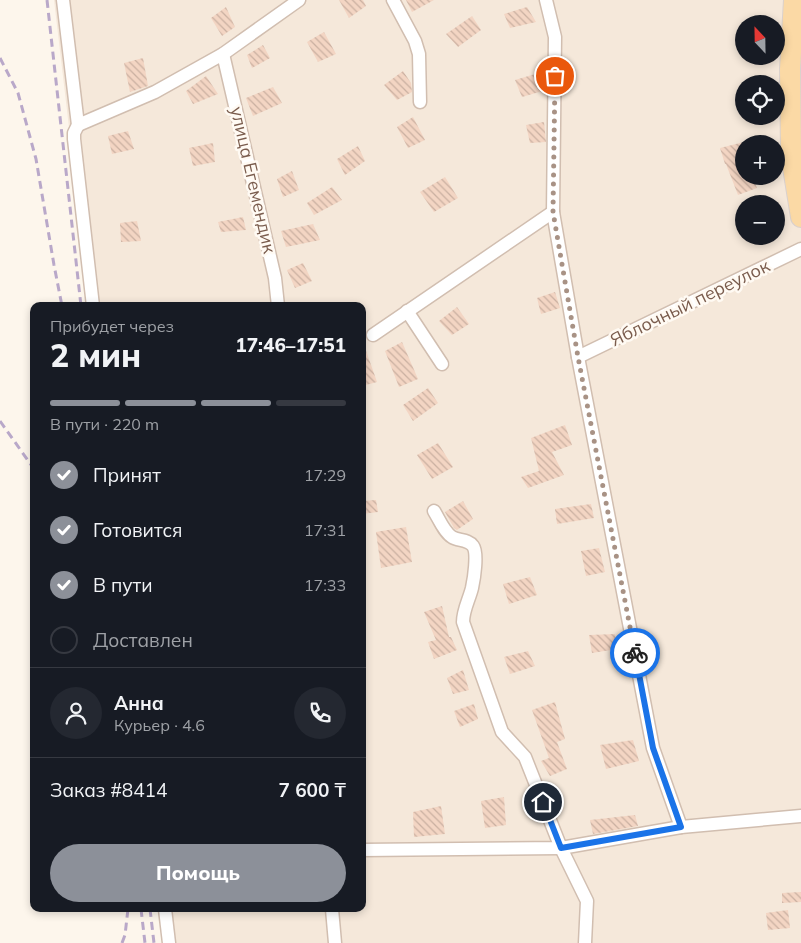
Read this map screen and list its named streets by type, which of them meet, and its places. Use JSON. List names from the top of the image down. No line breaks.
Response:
{"streets":{"street":["улица Егемендик","Яблочный переулок"]},"north":"top","page":{"map_buttons":["+","−"],"heading":["2 мин","Прибудет через","17:46–17:51"],"panel":["Анна","Курьер · 4.6","Заказ #8414","7 600 ₸"],"bar":"В пути · 220 m","list":[["Принят","17:29"],["Готовится","17:31"],["В пути","17:33"],"Доставлен"],"buttons":"Помощь"}}
